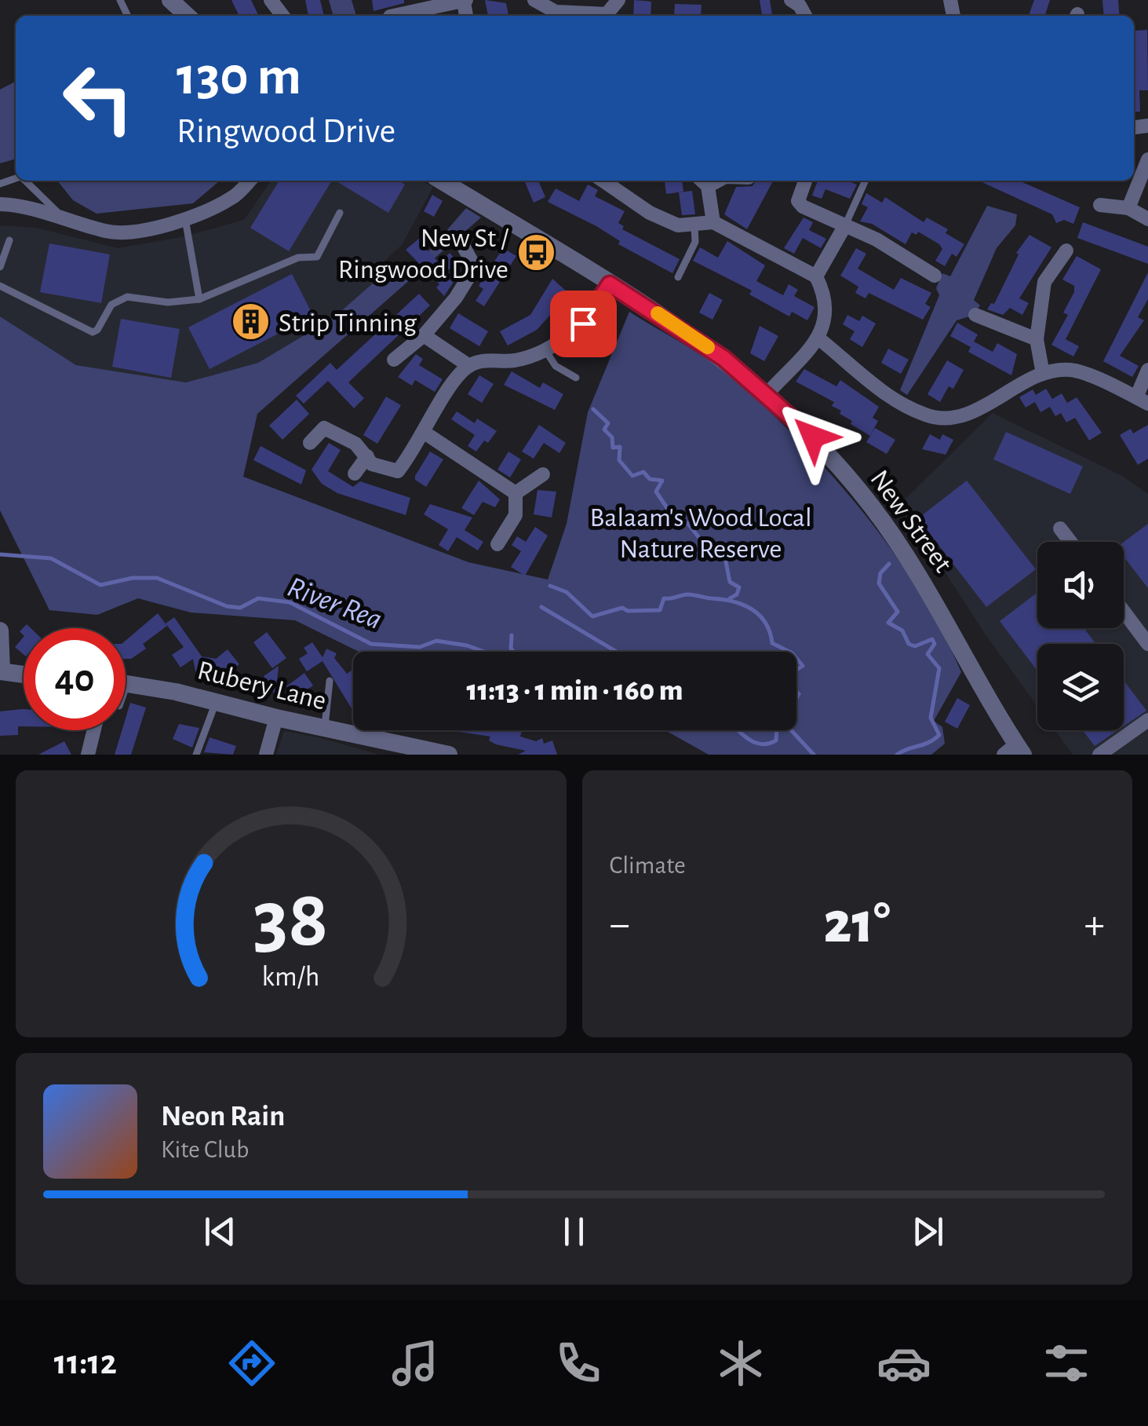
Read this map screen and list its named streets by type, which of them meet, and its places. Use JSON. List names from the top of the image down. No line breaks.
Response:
{"streets":{"street":["New Street","Rubery Lane"]},"water":["River Rea"],"parks":["Balaam's Wood Local Nature Reserve"],"places":{"bus stop":["New St / Ringwood Drive"],"building":["Strip Tinning"]},"page":{"turn":["130 m","Ringwood Drive"],"limit":"40","trip":"11:13 · 1 min · 160 m","tile":"Climate","heat":["−","21°","+"],"song":["Neon Rain","Kite Club"],"tabs":"11:12","gauge":["38","km/h"]}}
